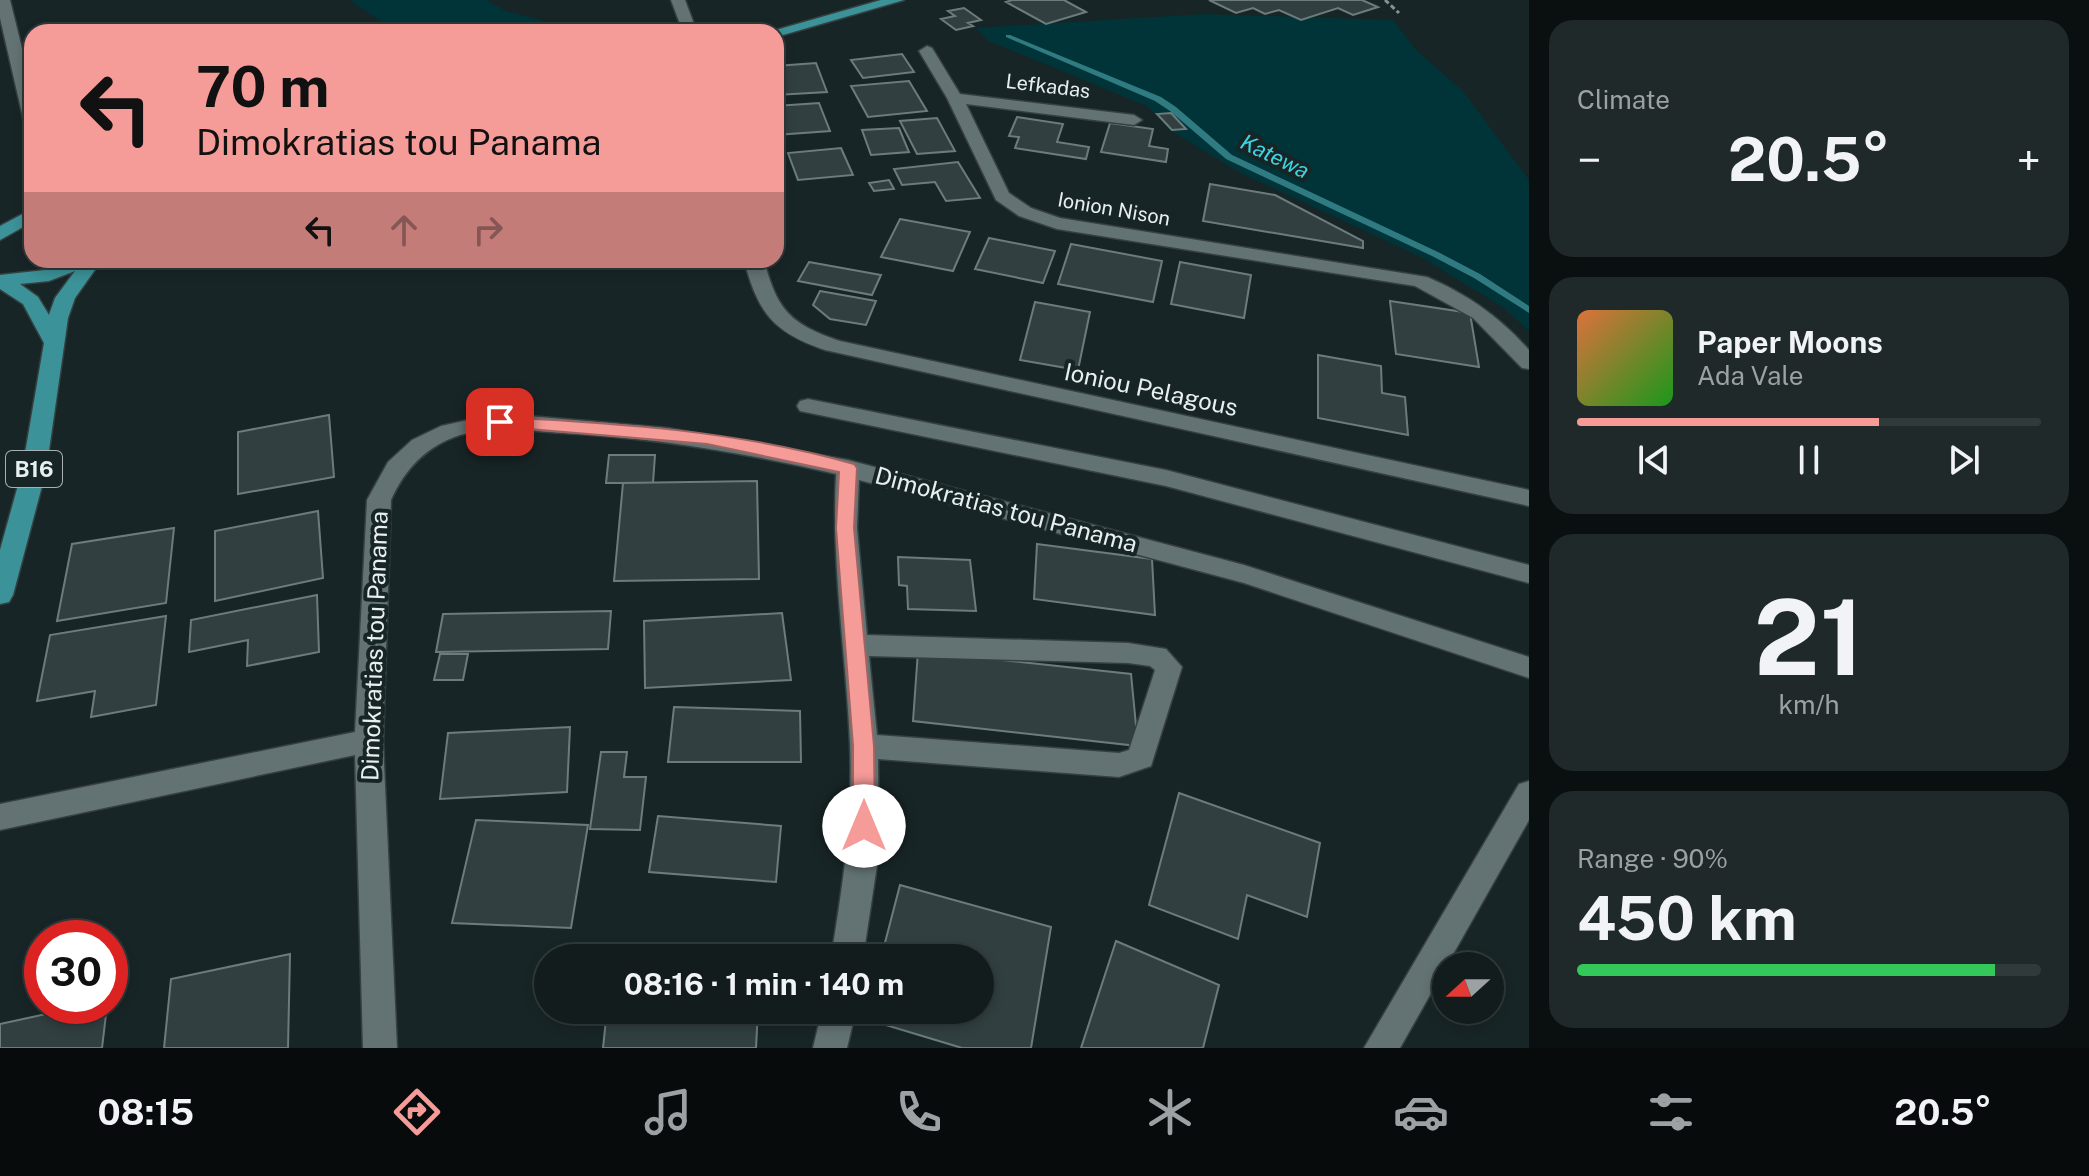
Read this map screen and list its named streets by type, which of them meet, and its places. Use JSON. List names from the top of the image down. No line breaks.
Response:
{"streets":{"main road":["B16"],"street":["Lefkadas","Ionion Nison","Ioniou Pelagous","Dimokratias tou Panama"]},"crossings":[["Lefkadas","Ionion Nison"]],"water":["Katewa"],"north":"left","page":{"tile":["Climate",["21","km/h"],["Range · 90%","450 km"]],"turn":["70 m","Dimokratias tou Panama"],"heat":["−","20.5°","+"],"song":["Paper Moons","Ada Vale"],"limit":"30","trip":"08:16 · 1 min · 140 m","tabs":["08:15","20.5°"]}}
